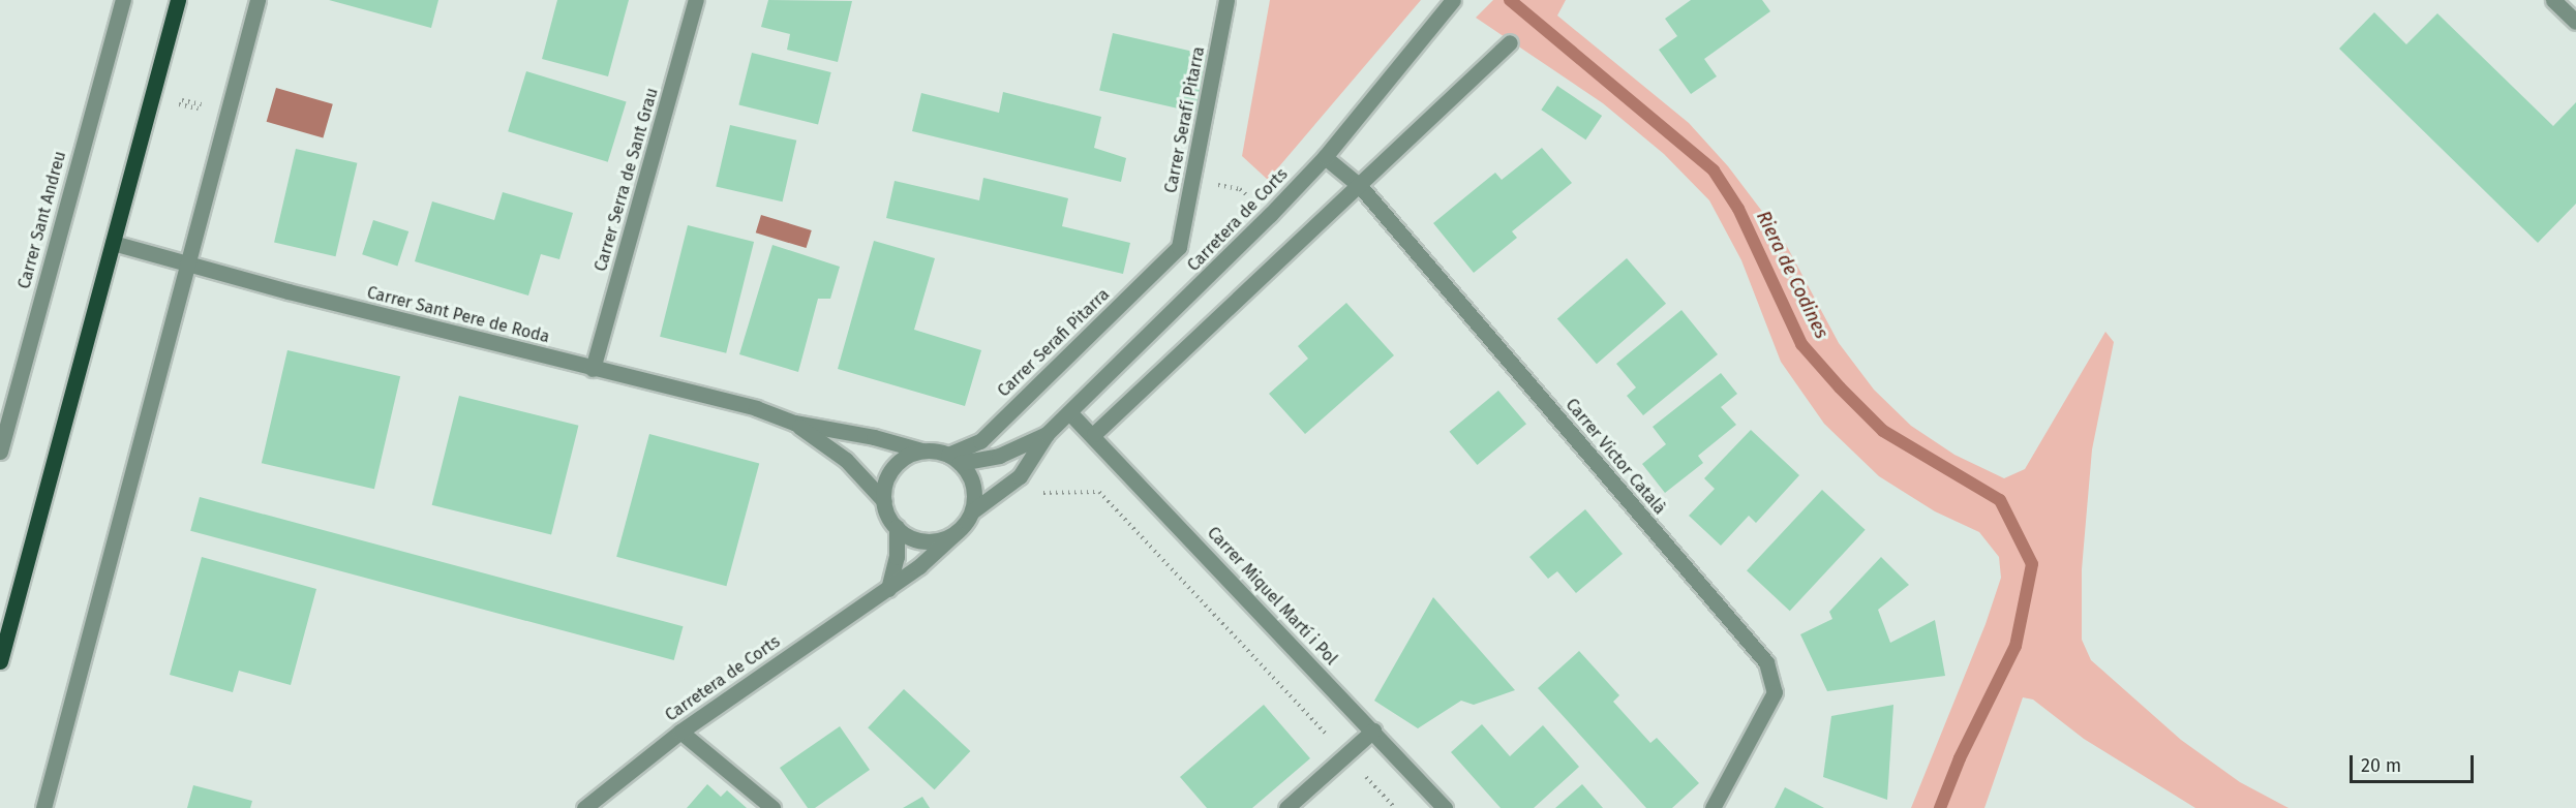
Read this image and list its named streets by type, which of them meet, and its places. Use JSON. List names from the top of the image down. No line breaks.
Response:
{"streets":{"street":["Carrer Serafí Pitarra","Carrer Serra de Sant Grau","Carrer Sant Andreu","Carretera de Corts","Carrer Sant Pere de Roda","Carrer Serafi Pitarra","Carrer Victor Català","Carrer Miquel Martí i Pol"]},"crossings":[["Carrer Serafí Pitarra","Carrer Serafi Pitarra"],["Carrer Serra de Sant Grau","Carrer Sant Pere de Roda"],["Carretera de Corts","Carrer Sant Pere de Roda"],["Carretera de Corts","Carrer Serafi Pitarra"],["Carretera de Corts","Carrer Victor Català"],["Carretera de Corts","Carrer Miquel Martí i Pol"],["Carrer Sant Pere de Roda","Carrer Serafi Pitarra"]],"water":["Riera de Codines"],"scale_bar":"20 m"}
